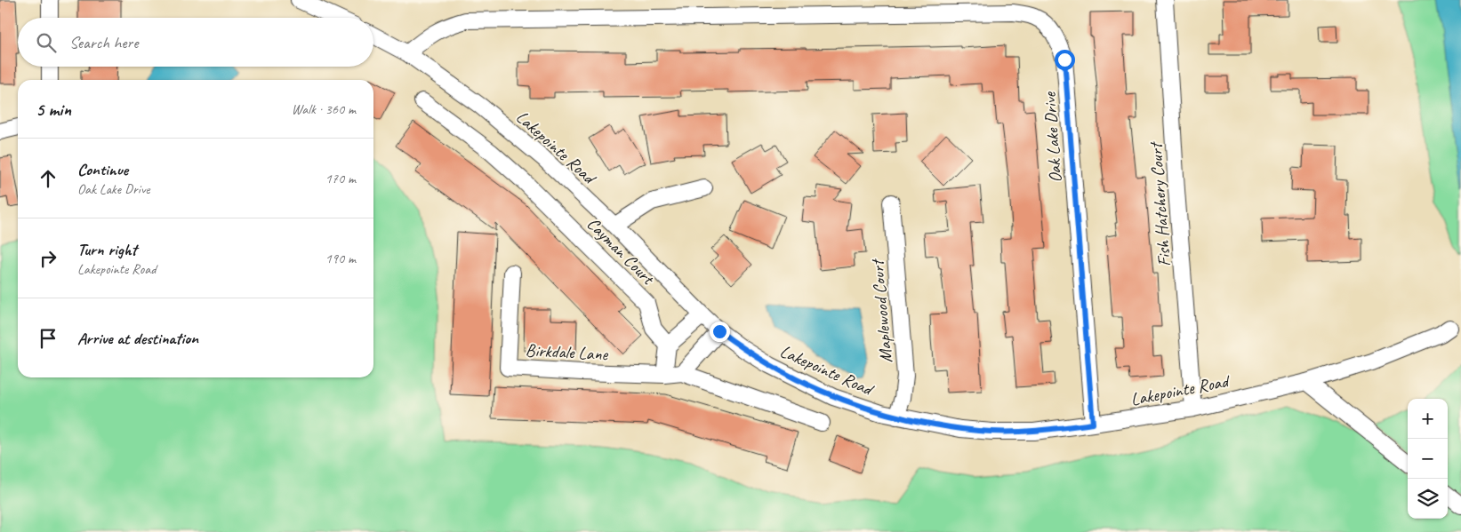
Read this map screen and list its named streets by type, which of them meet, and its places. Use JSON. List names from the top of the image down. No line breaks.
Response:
{"streets":{"street":["Oak Lake Drive","Lakepointe Road","Fish Hatchery Court","Cayman Court","Maplewood Court","Birkdale Lane"]},"crossings":[["Oak Lake Drive","Lakepointe Road"],["Lakepointe Road","Fish Hatchery Court"],["Lakepointe Road","Maplewood Court"]],"page":{"search":"Search here","heading":["5 min","Walk · 360 m"],"list":[["Continue","Oak Lake Drive","170 m"],["Turn right","Lakepointe Road","190 m"],"Arrive at destination"],"map_buttons":["+","−"]}}
